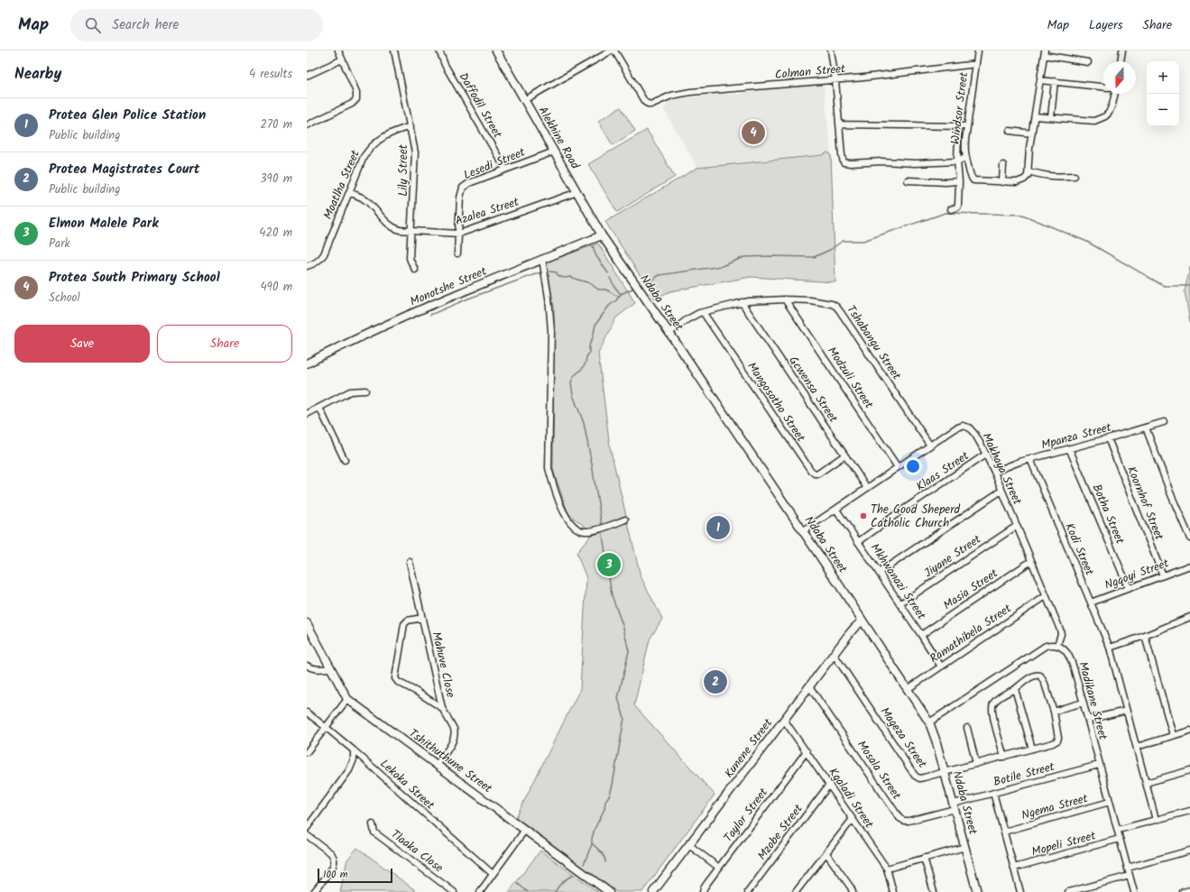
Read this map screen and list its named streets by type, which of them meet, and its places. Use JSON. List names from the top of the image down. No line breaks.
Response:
{"streets":{"street":["Colman Street","Daffodil Street","Windsor Street","Alekhine Road","Lesedi Street","Lily Street","Moatlha Street","Azalea Street","Monotshe Street","Ndaba Street","Tshabangu Street","Modzuli Street","Gcwensa Street","Mangosotho Street","Mpanza Street","Makhaya Street","Klaas Street","Koornhof Street","Botha Street","Kodi Street","Jiyane Street","Ngqoyi Street","Mkhwanazi Street","Masia Street","Ramathibela Street","Mahuve Close","Madikane Street","Mageza Street","Kunene Street","Tshithuthune Street","Mosala Street","Botile Street","Lekoka Street","Kgaladi Street","Ngema Street","Taylor Street","Mzobe Street","Mopeli Street","Tlaaka Close"]},"crossings":[["Colman Street","Windsor Street"],["Daffodil Street","Lesedi Street"],["Alekhine Road","Lesedi Street"],["Alekhine Road","Azalea Street"],["Alekhine Road","Monotshe Street"],["Alekhine Road","Ndaba Street"],["Lesedi Street","Azalea Street"],["Lily Street","Moatlha Street"],["Lily Street","Azalea Street"],["Moatlha Street","Azalea Street"],["Monotshe Street","Ndaba Street"],["Ndaba Street","Tshabangu Street"],["Ndaba Street","Makhaya Street"],["Ndaba Street","Ramathibela Street"],["Ndaba Street","Mageza Street"],["Ndaba Street","Kunene Street"],["Ndaba Street","Mosala Street"],["Ndaba Street","Botile Street"],["Tshabangu Street","Modzuli Street"],["Tshabangu Street","Gcwensa Street"],["Tshabangu Street","Mangosotho Street"],["Tshabangu Street","Makhaya Street"],["Modzuli Street","Makhaya Street"],["Gcwensa Street","Mangosotho Street"],["Gcwensa Street","Makhaya Street"],["Mpanza Street","Makhaya Street"],["Mpanza Street","Koornhof Street"],["Mpanza Street","Botha Street"],["Mpanza Street","Kodi Street"],["Makhaya Street","Klaas Street"],["Makhaya Street","Jiyane Street"],["Makhaya Street","Mkhwanazi Street"],["Makhaya Street","Masia Street"],["Makhaya Street","Ramathibela Street"],["Makhaya Street","Madikane Street"],["Klaas Street","Mkhwanazi Street"],["Koornhof Street","Ngqoyi Street"],["Botha Street","Ngqoyi Street"],["Kodi Street","Ngqoyi Street"],["Jiyane Street","Mkhwanazi Street"],["Mkhwanazi Street","Masia Street"],["Mkhwanazi Street","Ramathibela Street"],["Mahuve Close","Tshithuthune Street"],["Madikane Street","Botile Street"],["Madikane Street","Ngema Street"],["Madikane Street","Mopeli Street"],["Mageza Street","Kunene Street"],["Kunene Street","Mosala Street"],["Kunene Street","Kgaladi Street"],["Mosala Street","Botile Street"],["Kgaladi Street","Taylor Street"],["Kgaladi Street","Mzobe Street"]],"places":["The Good Sheperd Catholic Church"],"scale_bar":"100 m","north":"bottom","page":{"header":"Map","search":"Search here","nav":["Map","Layers","Share"],"heading":["Nearby","4 results"],"map_buttons":["+","−"],"list":[{"mark":"1","name":"Protea Glen Police Station","note":"Public building","value":"270 m"},{"mark":"2","name":"Protea Magistrates Court","note":"Public building","value":"390 m"},{"mark":"3","name":"Elmon Malele Park","note":"Park","value":"420 m"},{"mark":"4","name":"Protea South Primary School","note":"School","value":"490 m"}],"pins":["4","1","3","2"],"buttons":["Save","Share"],"scale":"100 m"}}
